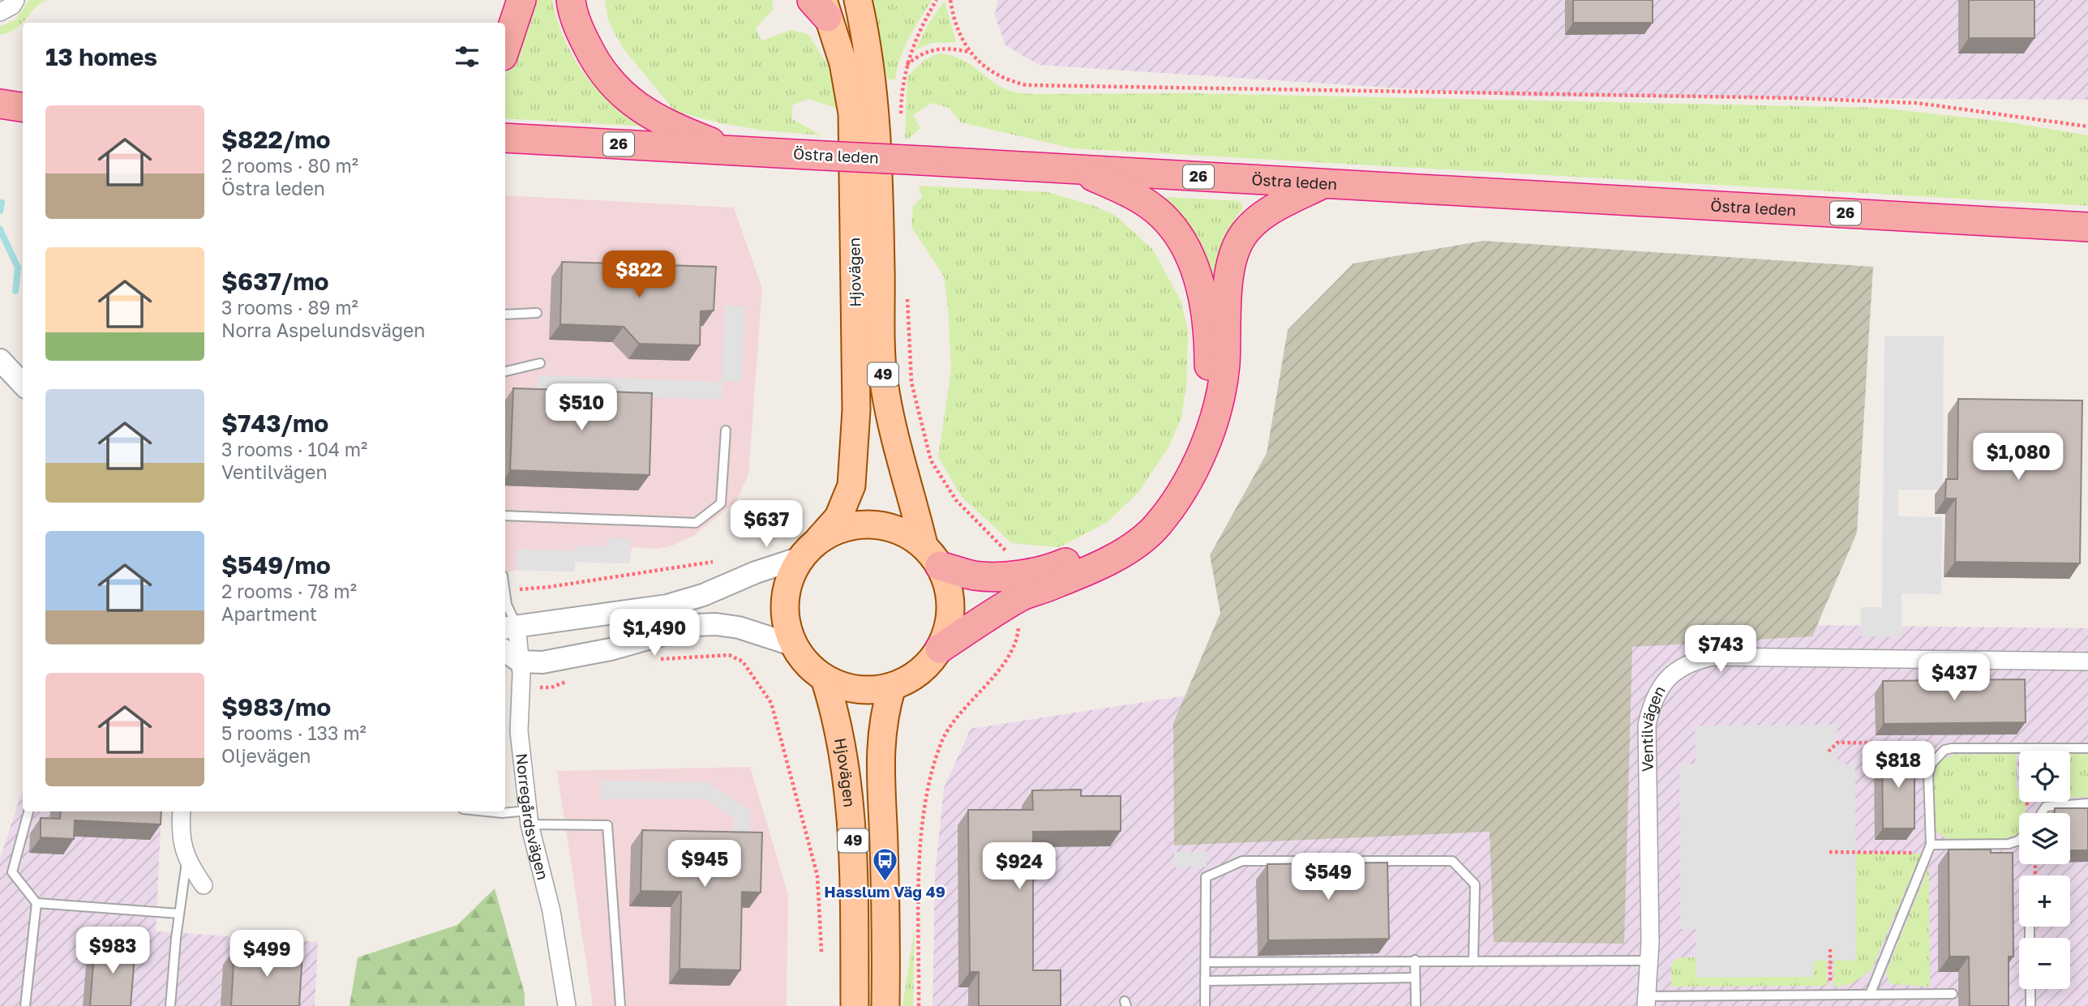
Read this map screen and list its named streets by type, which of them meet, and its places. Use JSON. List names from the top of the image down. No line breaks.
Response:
{"streets":{"highway":["26","Östra leden"],"main road":["Hjovägen","49"],"street":["Ventilvägen","Norregårdsvägen"]},"crossings":[["Hjovägen","49"]],"places":{"bus stop":["Hasslum Väg 49"]},"page":{"heading":"13 homes","list":[{"name":"$822/mo","note":"2 rooms · 80 m² · Östra leden"},{"name":"$637/mo","note":"3 rooms · 89 m² · Norra Aspelundsvägen"},{"name":"$743/mo","note":"3 rooms · 104 m² · Ventilvägen"},{"name":"$549/mo","note":"2 rooms · 78 m² · Apartment"},{"name":"$983/mo","note":"5 rooms · 133 m² · Oljevägen"}],"price":["$822","$510","$1,080","$637","$1,490","$743","$437","$818","$945","$924","$549","$983","$499"],"map_buttons":["+","−"]}}
